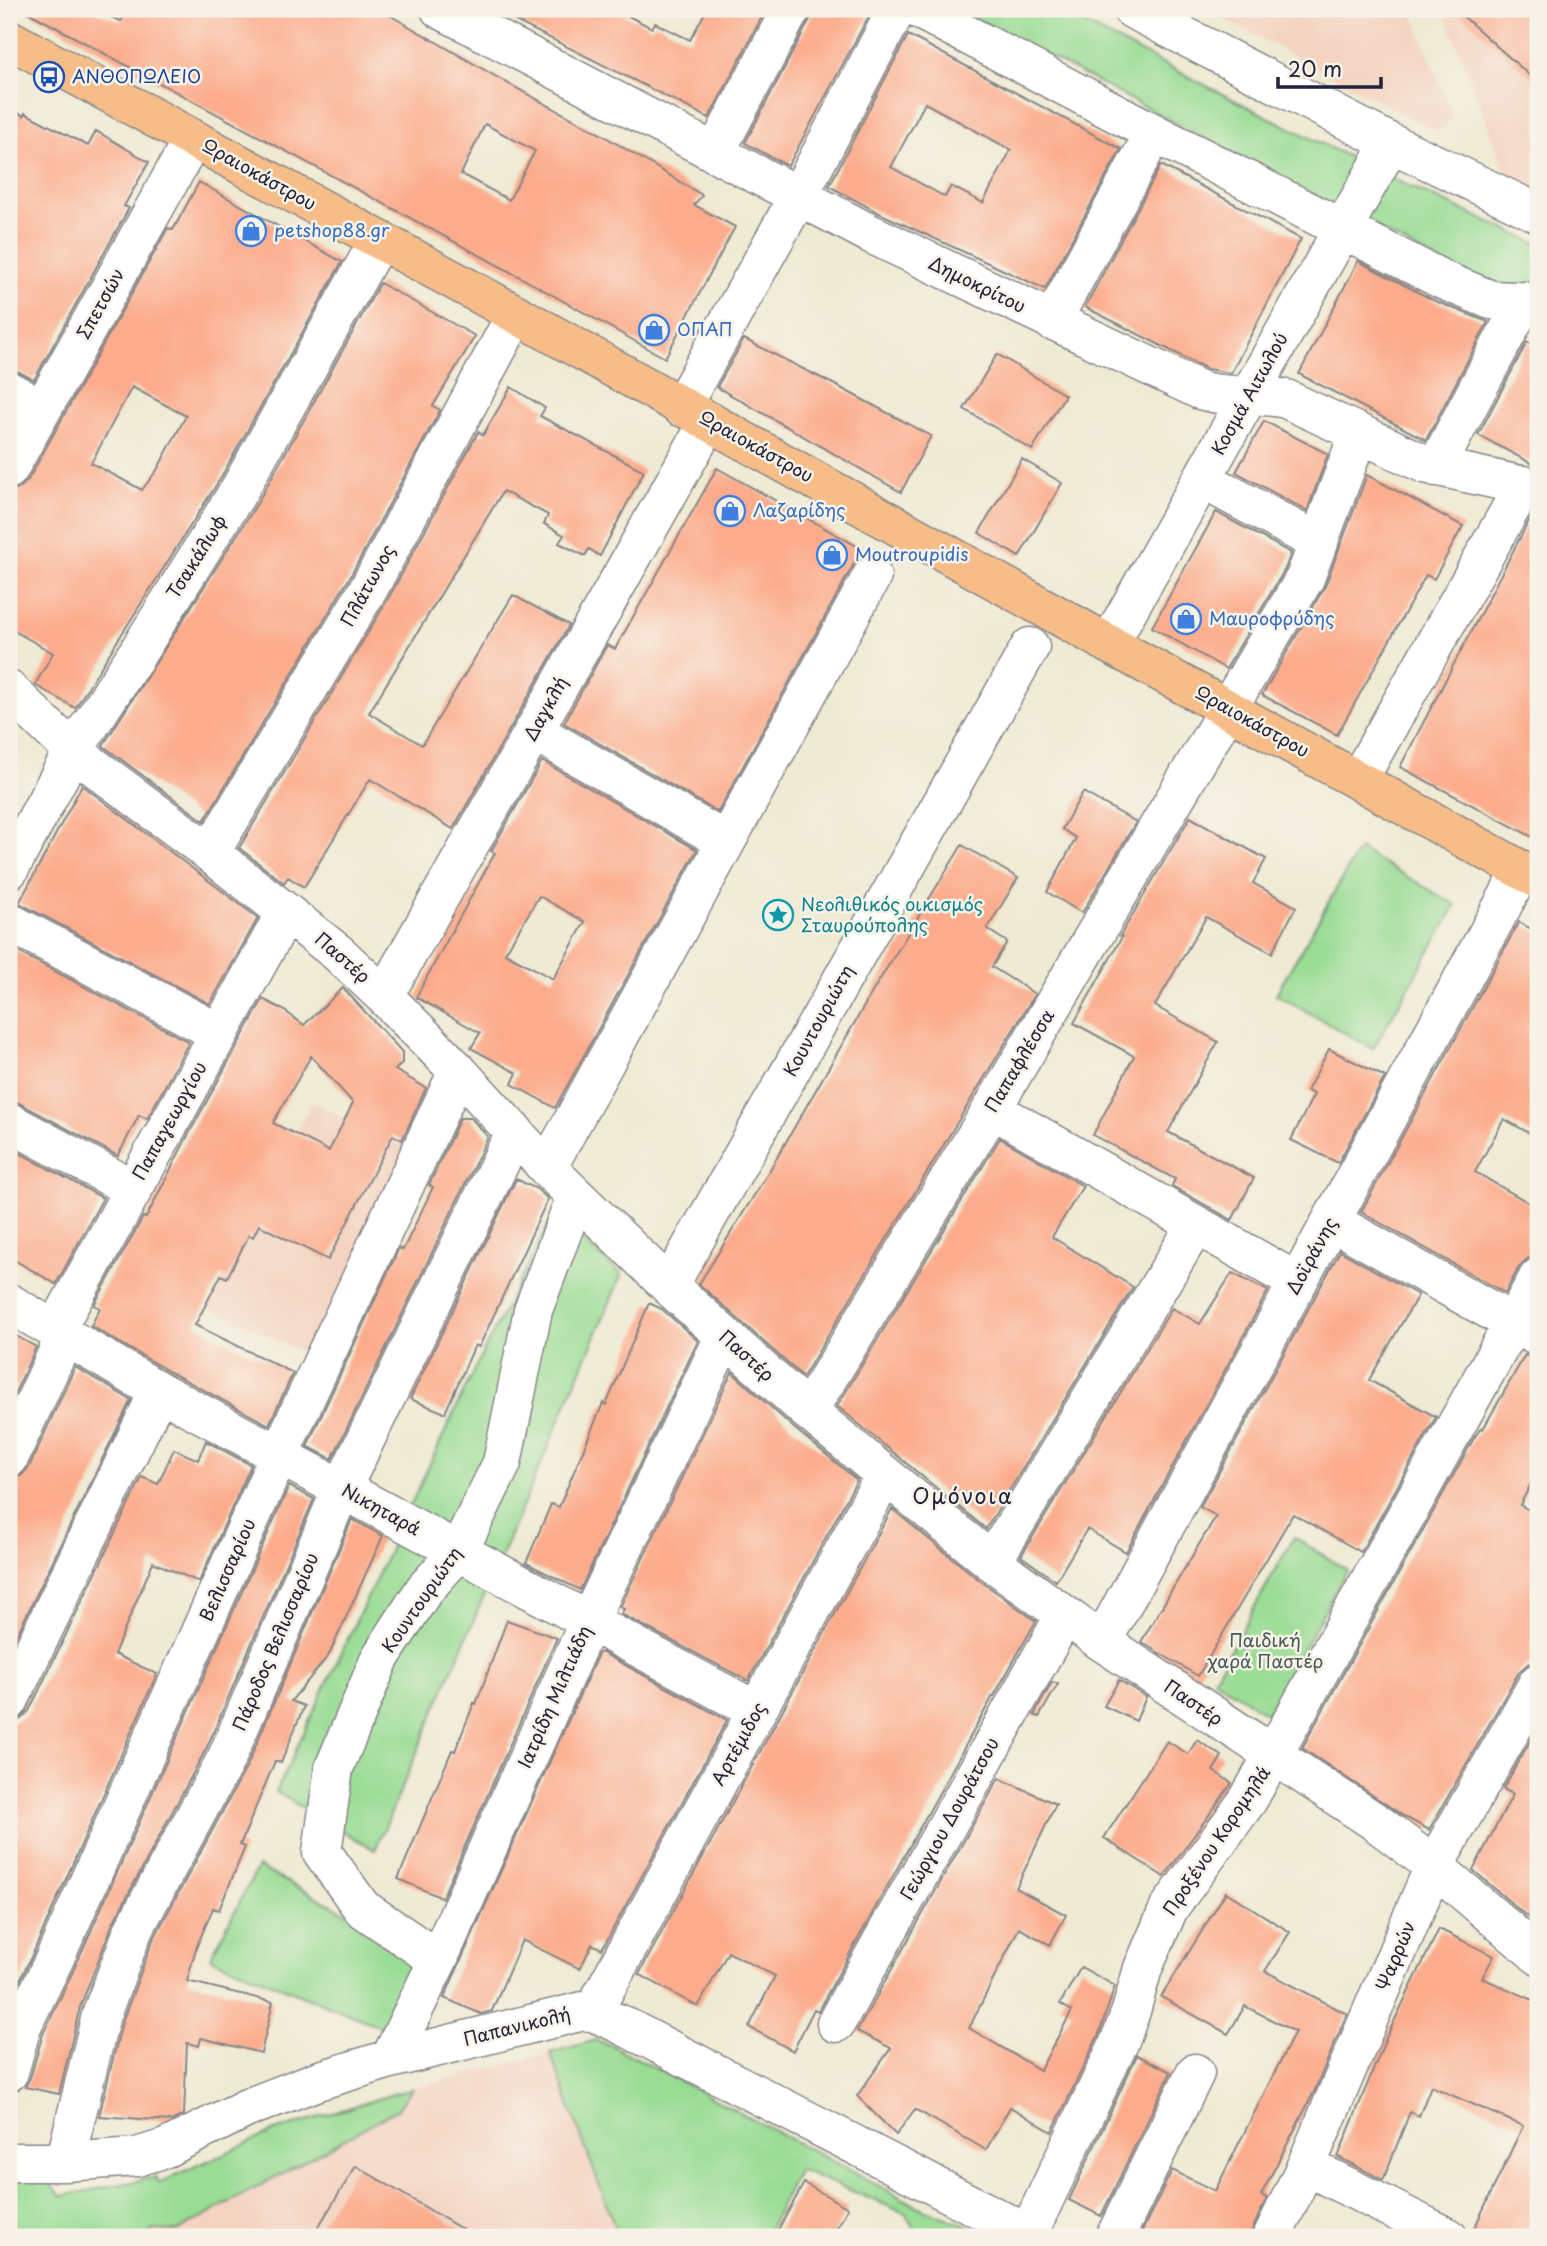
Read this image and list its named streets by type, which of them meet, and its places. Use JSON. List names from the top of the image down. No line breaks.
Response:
{"streets":{"main road":["Ωραιοκάστρου"],"street":["Δημοκρίτου","Σπετσών","Κοσμά Αιτωλού","Τσακάλωφ","Πλάτωνος","Δαγκλή","Παστέρ","Κουντουριώτη","Παπαφλέσσα","Παπαγεωργίου","Δοϊράνης","Νικηταρά","Βελισσαρίου","Πάροδος Βελισσαρίου","Ιατρίδη Μιλτιάδη","Αρτέμιδος","Γεώργιου Δουράτσου","Προξένου Κορομηλά","Ψαρρών","Παπανικολή"]},"crossings":[["Ωραιοκάστρου","Σπετσών"],["Ωραιοκάστρου","Κοσμά Αιτωλού"],["Ωραιοκάστρου","Τσακάλωφ"],["Ωραιοκάστρου","Πλάτωνος"],["Ωραιοκάστρου","Δαγκλή"],["Ωραιοκάστρου","Παπαφλέσσα"],["Ωραιοκάστρου","Δοϊράνης"],["Δημοκρίτου","Κοσμά Αιτωλού"],["Δημοκρίτου","Δαγκλή"],["Δημοκρίτου","Παπαφλέσσα"],["Τσακάλωφ","Παστέρ"],["Πλάτωνος","Παστέρ"],["Δαγκλή","Παστέρ"],["Παστέρ","Κουντουριώτη"],["Παστέρ","Παπαφλέσσα"],["Παστέρ","Παπαγεωργίου"],["Παστέρ","Δοϊράνης"],["Παστέρ","Βελισσαρίου"],["Παστέρ","Πάροδος Βελισσαρίου"],["Παστέρ","Ιατρίδη Μιλτιάδη"],["Παστέρ","Αρτέμιδος"],["Παστέρ","Γεώργιου Δουράτσου"],["Παστέρ","Προξένου Κορομηλά"],["Παστέρ","Ψαρρών"],["Κουντουριώτη","Νικηταρά"],["Κουντουριώτη","Ιατρίδη Μιλτιάδη"],["Παπαγεωργίου","Νικηταρά"],["Νικηταρά","Βελισσαρίου"],["Νικηταρά","Πάροδος Βελισσαρίου"],["Νικηταρά","Ιατρίδη Μιλτιάδη"],["Νικηταρά","Αρτέμιδος"],["Πάροδος Βελισσαρίου","Παπανικολή"],["Ιατρίδη Μιλτιάδη","Παπανικολή"],["Αρτέμιδος","Παπανικολή"],["Προξένου Κορομηλά","Παπανικολή"]],"districts":["Ομόνοια"],"parks":["Παιδική χαρά Παστέρ"],"places":{"bus stop":["ΑΝΘΟΠΩΛΕΙΟ"],"shop":["petshop88.gr","ΟΠΑΠ","Λαζαρίδης","Moutroupidis","Μαυροφρύδης"],"place":["Νεολιθικός οικισμός Σταυρούπολης"]},"scale_bar":"20 m"}
